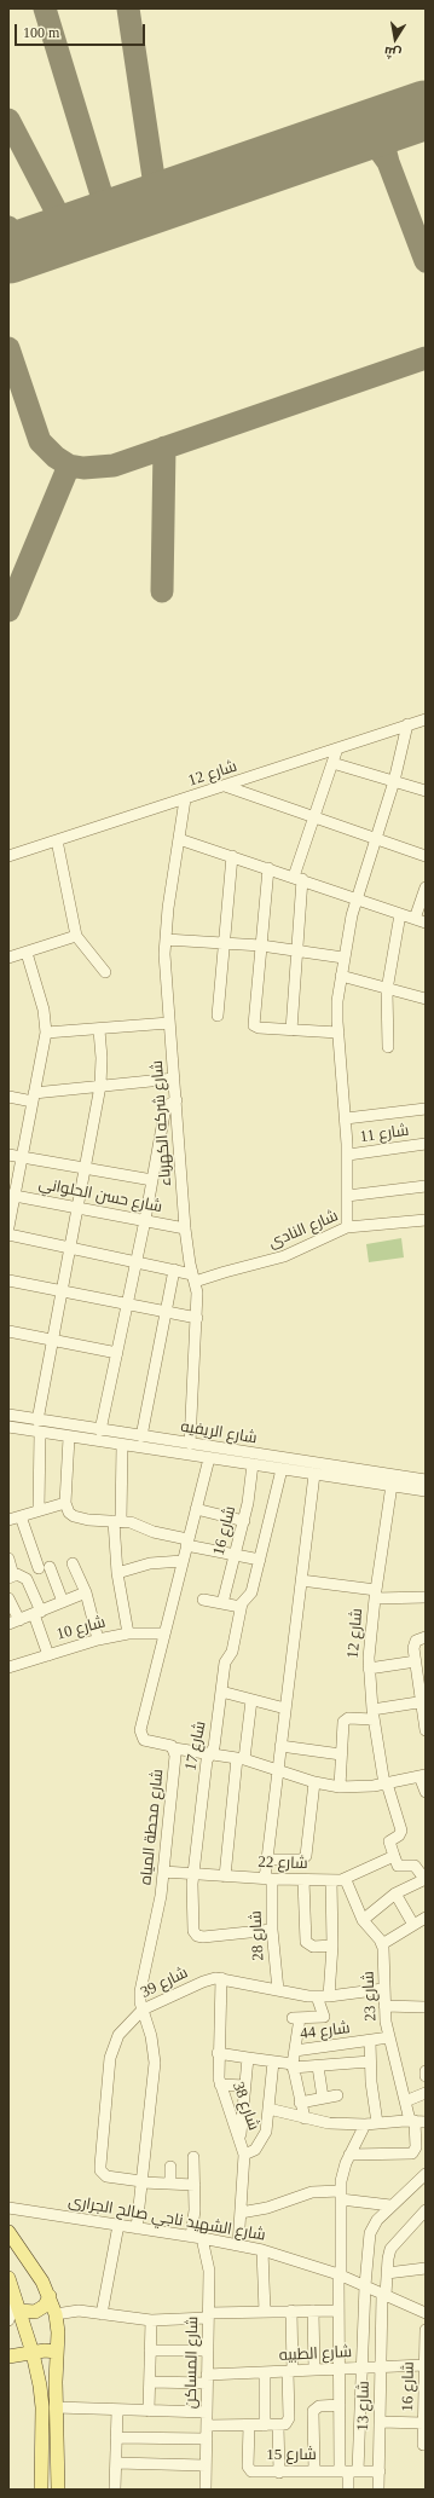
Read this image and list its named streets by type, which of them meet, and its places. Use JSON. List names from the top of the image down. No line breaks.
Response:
{"streets":{"street":["شارع 12","شارع شركه الكهرباء","شارع 11","شارع حسن الحلواني","شارع النادى","شارع الريفيه","شارع 16","شارع 10","شارع 17","شارع محطة المياه","شارع 22","شارع 28","شارع 39","شارع 23","شارع 44","شارع 38","شارع الشهيد ناجي صالح الجرارى","شارع الطبيه","شارع المساكن","شارع 13","شارع 15"]},"crossings":[["شارع 12","شارع شركه الكهرباء"],["شارع 12","شارع الريفيه"],["شارع 12","شارع 22"],["شارع شركه الكهرباء","شارع حسن الحلواني"],["شارع شركه الكهرباء","شارع النادى"],["شارع شركه الكهرباء","شارع الريفيه"],["شارع الريفيه","شارع 16"],["شارع الريفيه","شارع 17"],["شارع الريفيه","شارع محطة المياه"],["شارع الريفيه","شارع 28"],["شارع 16","شارع الطبيه"],["شارع 10","شارع محطة المياه"],["شارع 17","شارع 22"],["شارع 17","شارع 28"],["شارع محطة المياه","شارع 22"],["شارع محطة المياه","شارع 39"],["شارع محطة المياه","شارع الشهيد ناجي صالح الجرارى"],["شارع 22","شارع 28"],["شارع 28","شارع 39"],["شارع 39","شارع 23"],["شارع 39","شارع 38"],["شارع 23","شارع 44"],["شارع 38","شارع الشهيد ناجي صالح الجرارى"],["شارع الشهيد ناجي صالح الجرارى","شارع المساكن"],["شارع الشهيد ناجي صالح الجرارى","شارع 13"],["شارع الطبيه","شارع المساكن"],["شارع الطبيه","شارع 13"],["شارع 13","شارع 15"]],"scale_bar":"100 m","north":"bottom"}
